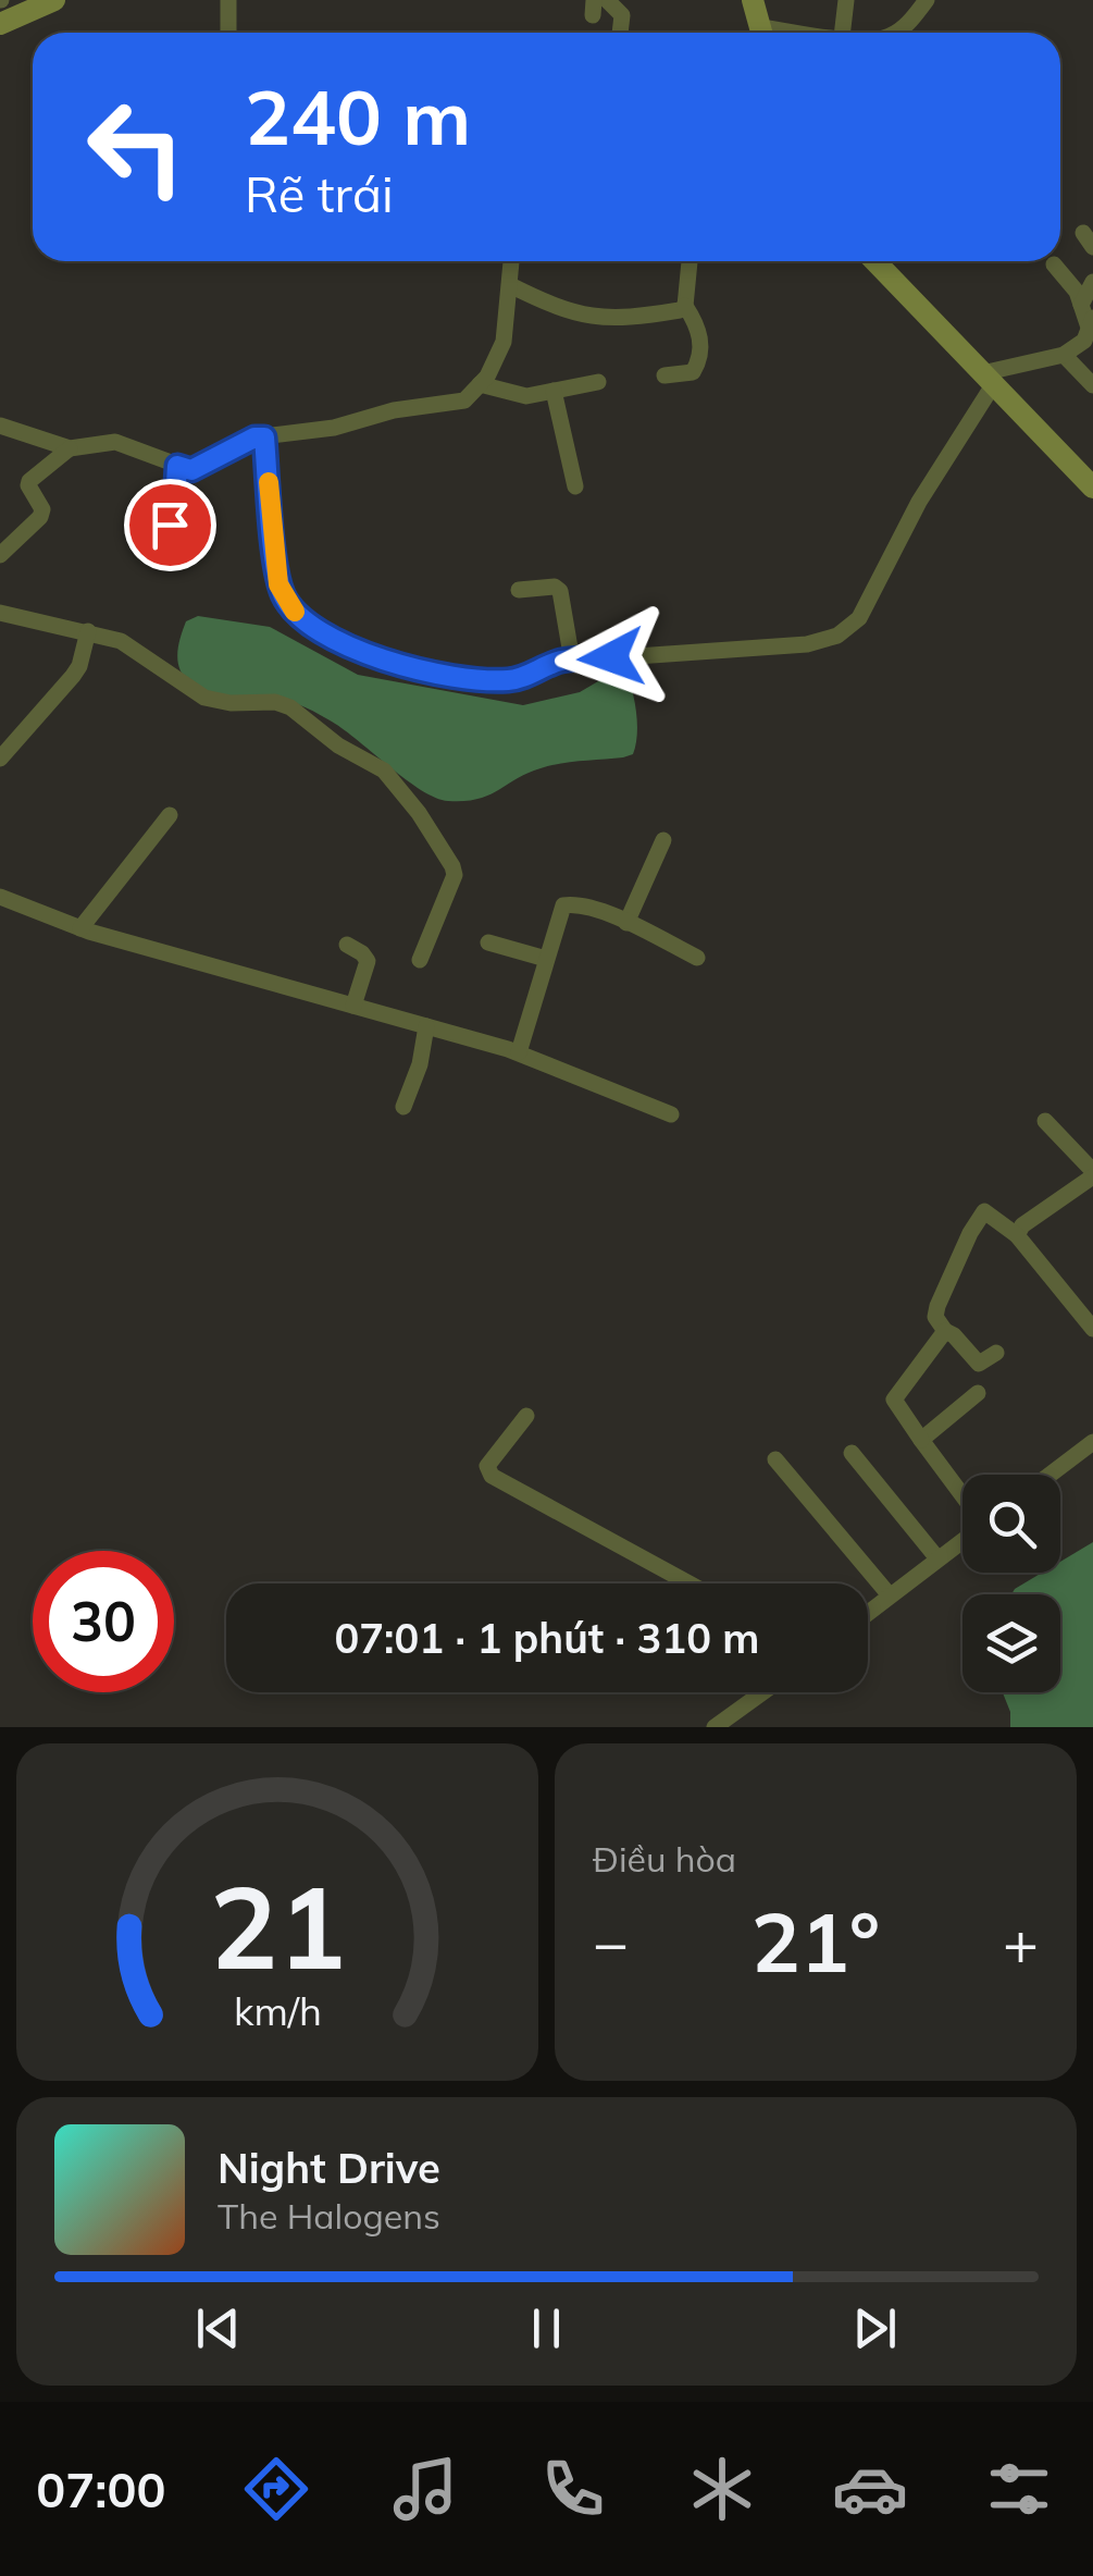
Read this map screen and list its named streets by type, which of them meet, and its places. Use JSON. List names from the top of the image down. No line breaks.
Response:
{"page":{"turn":["240 m","Rẽ trái"],"limit":"30","trip":"07:01 · 1 phút · 310 m","tile":"Điều hòa","heat":["−","21°","+"],"song":["Night Drive","The Halogens"],"tabs":"07:00","gauge":["21","km/h"]}}
